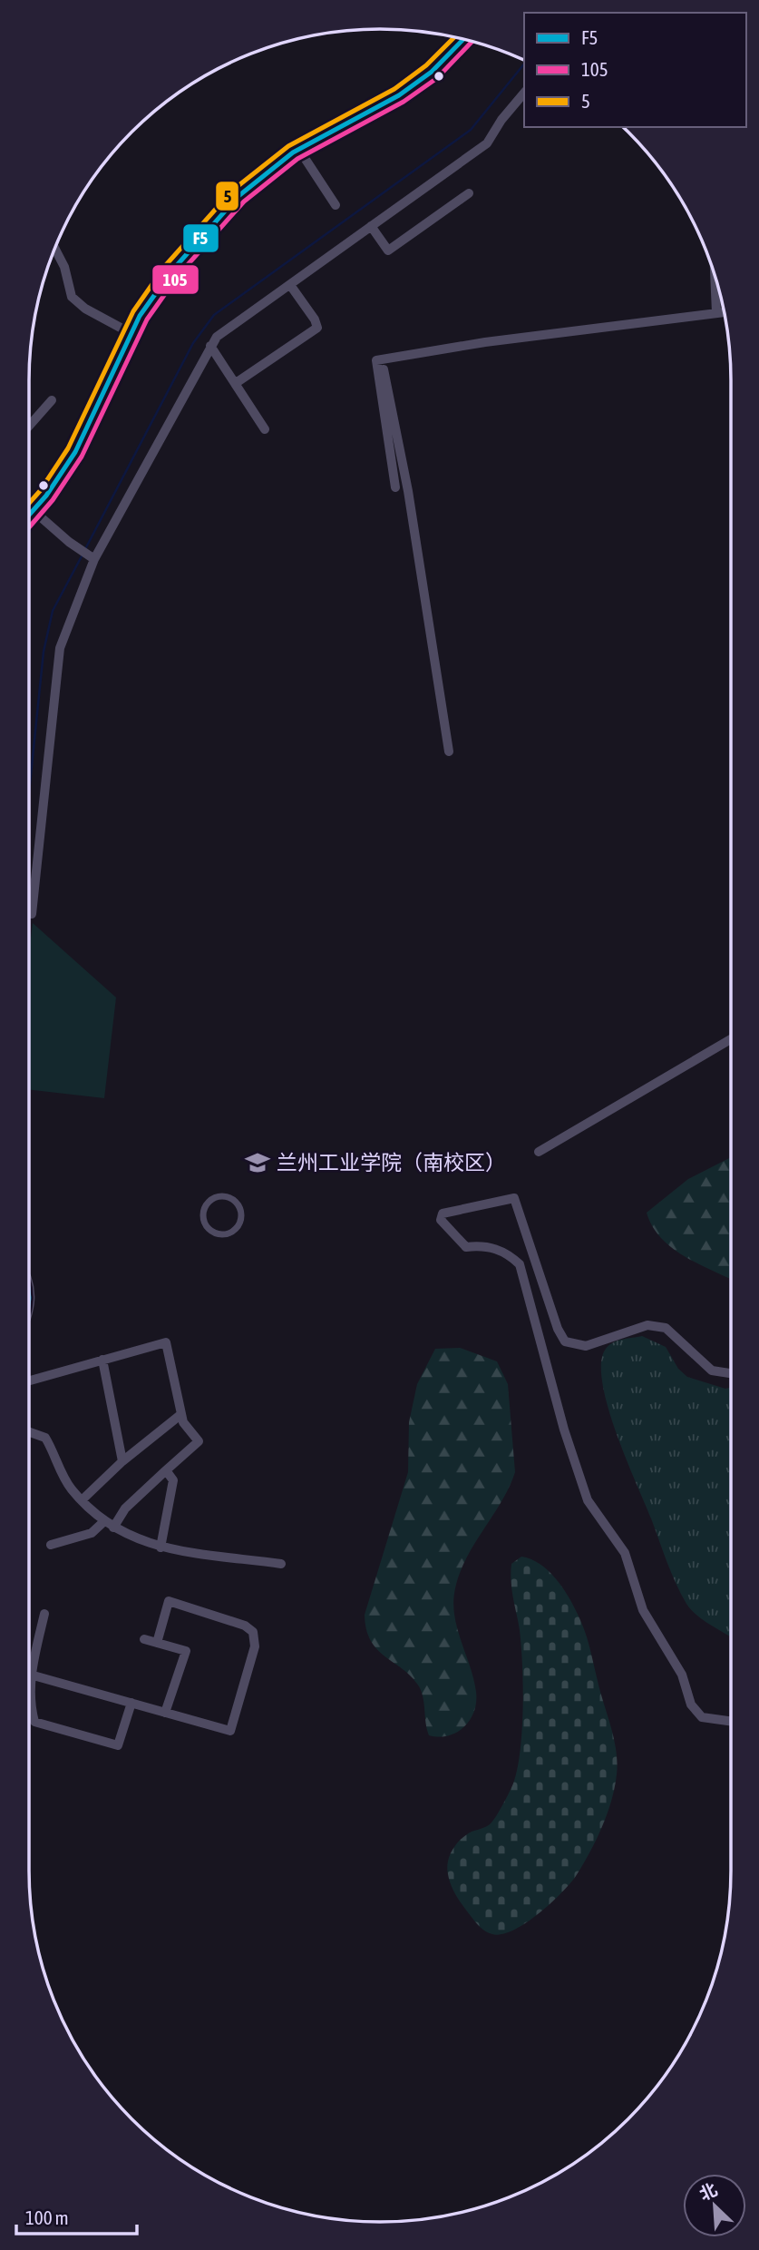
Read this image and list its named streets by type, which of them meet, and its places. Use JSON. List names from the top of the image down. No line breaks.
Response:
{"places":{"school or university":["兰州工业学院（南校区）"]},"lines":["transit line 5","transit line F5","transit line 105"],"legend":["F5","105","5"],"scale_bar":"100 m","north":"top left"}
